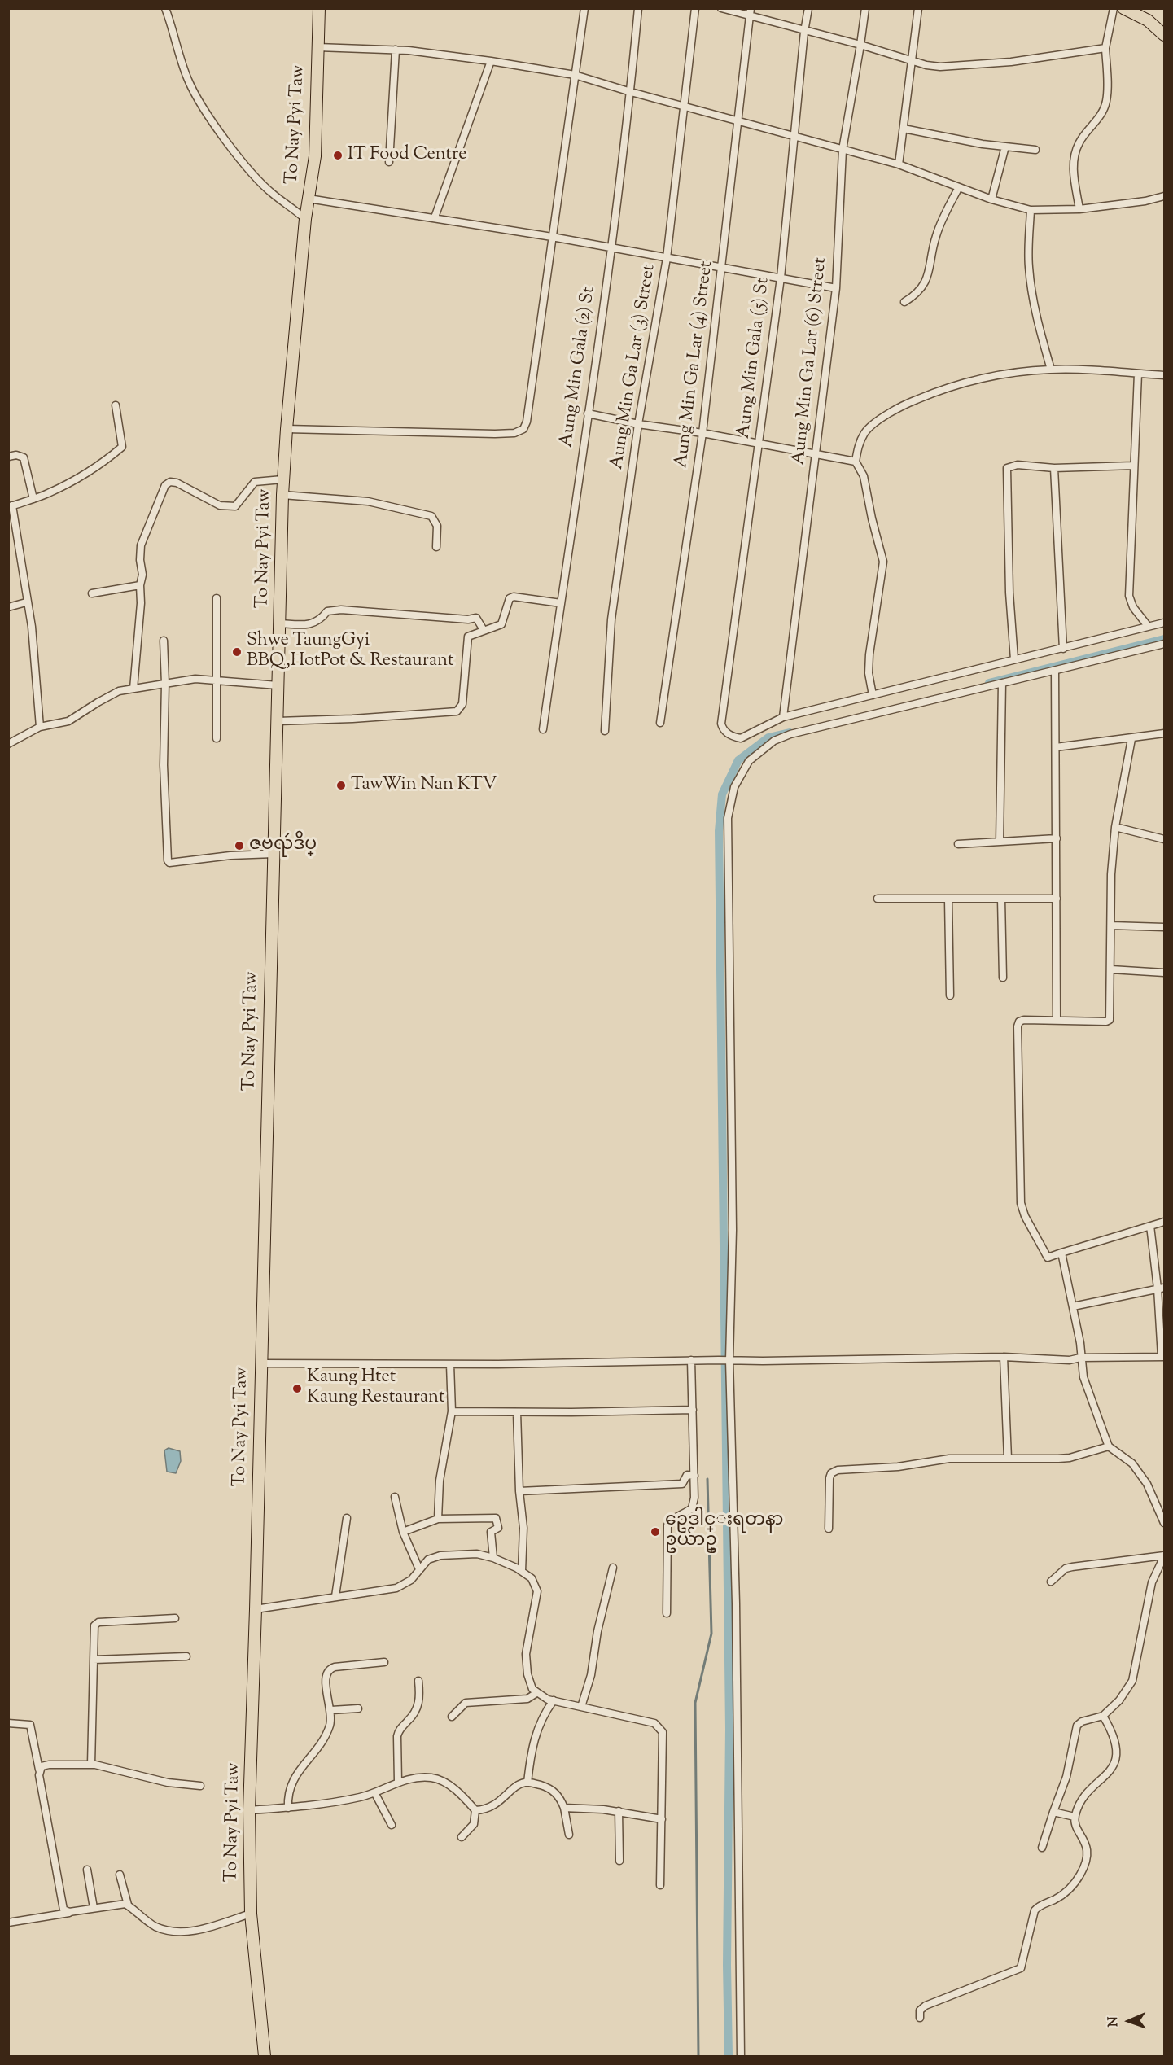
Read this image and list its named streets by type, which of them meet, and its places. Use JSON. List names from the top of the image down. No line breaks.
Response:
{"streets":{"main road":["To Nay Pyi Taw"],"street":["Aung Min Gala (5) St","Aung Min Ga Lar (6) Street","Aung Min Ga Lar (4) Street","Aung Min Gala (2) St","Aung Min Ga Lar (3) Street"]},"crossings":[["Aung Min Gala (5) St","Aung Min Ga Lar (6) Street"]],"places":["IT Food Centre","Shwe TaungGyi BBQ,HotPot & Restaurant","TawWin Nan KTV","ဇဗၺဴဒိပ္","Kaung Htet Kaung Restaurant","ဥေဒါင္းရတနာ ဥယ်ာဥ္"],"north":"left"}
